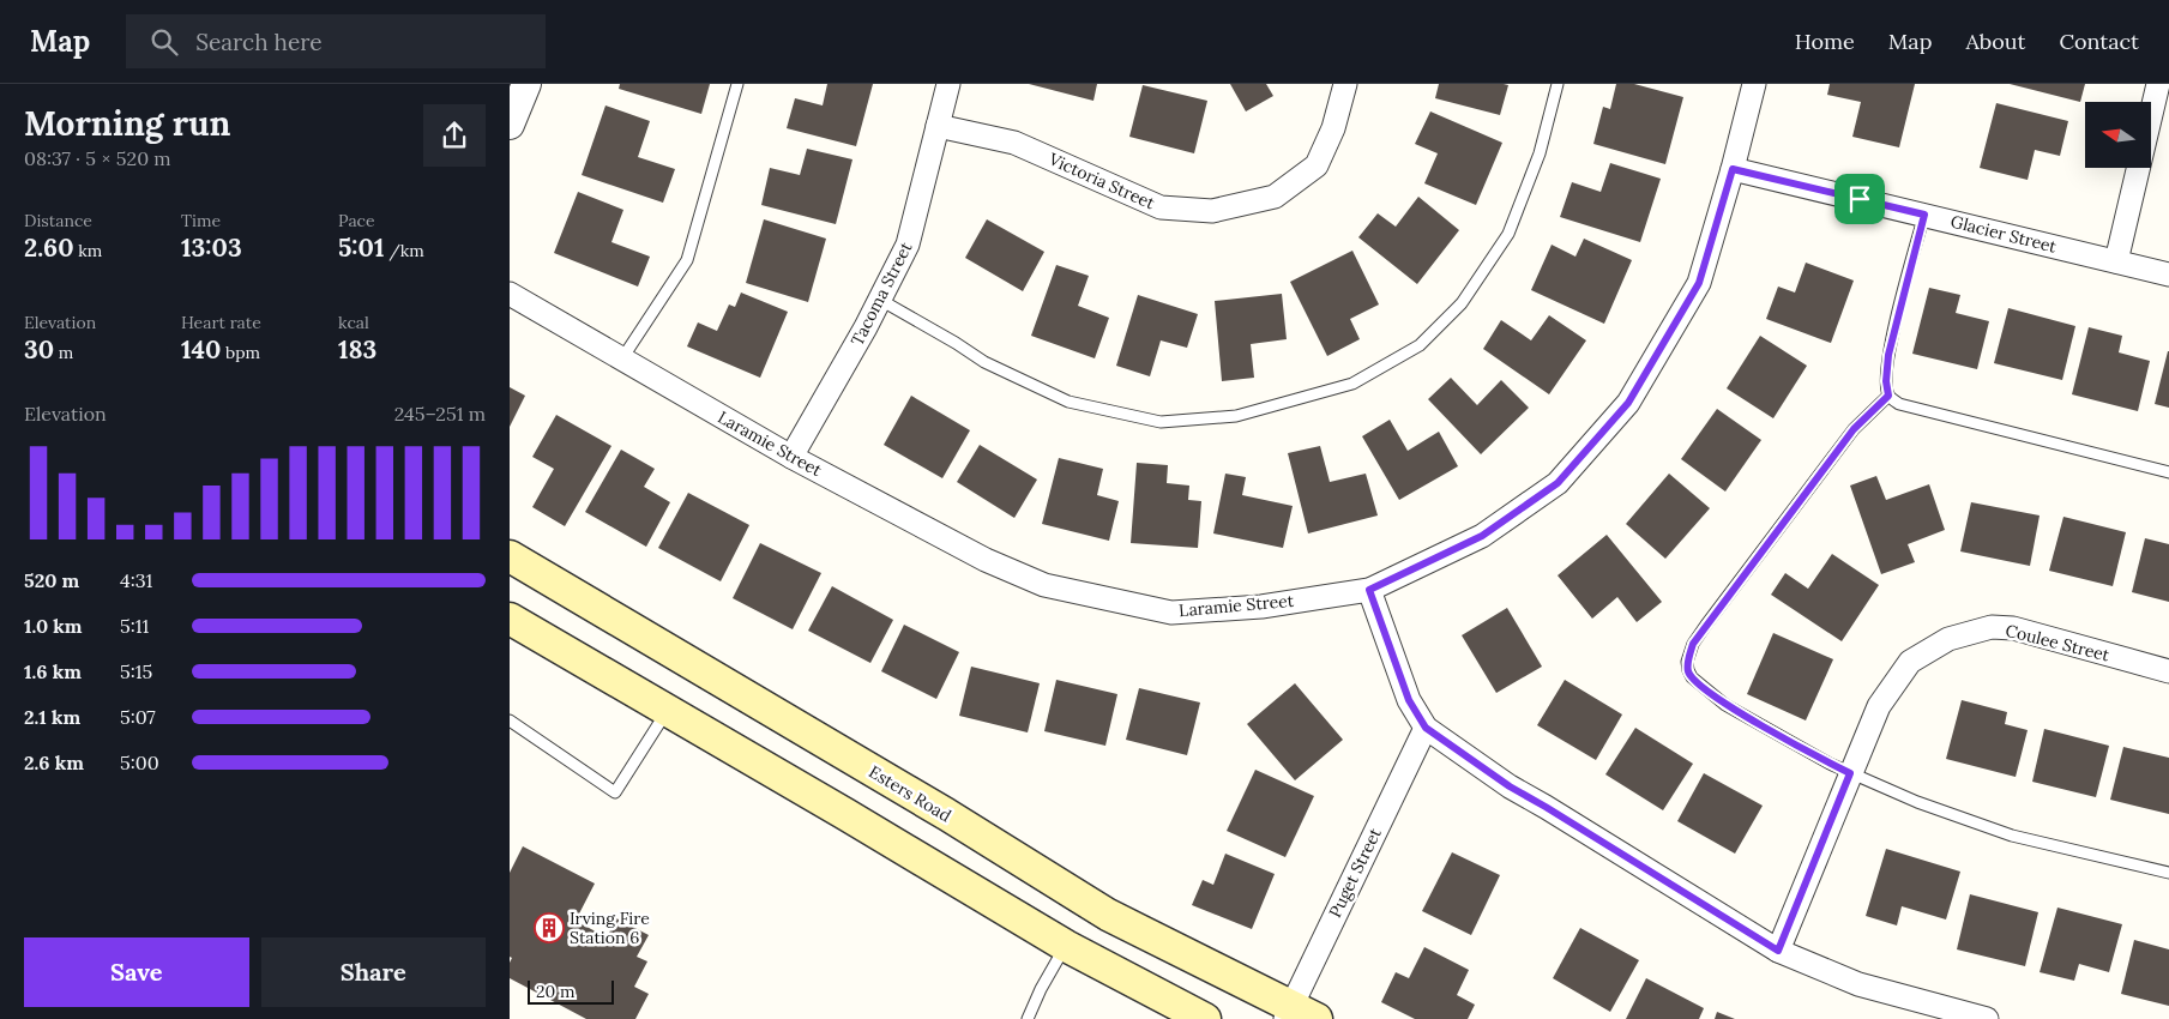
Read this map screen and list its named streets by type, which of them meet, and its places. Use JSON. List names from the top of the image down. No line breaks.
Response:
{"streets":{"main road":["Esters Road"],"street":["Victoria Street","Glacier Street","Tacoma Street","Laramie Street","Coulee Street","Puget Street"]},"crossings":[["Victoria Street","Tacoma Street"],["Glacier Street","Laramie Street"],["Tacoma Street","Laramie Street"],["Esters Road","Puget Street"]],"places":{"building":["Irving Fire Station 6"]},"scale_bar":"20 m","north":"left","page":{"header":"Map","search":"Search here","nav":["Home","Map","About","Contact"],"heading":["Morning run","08:37 · 5 × 520 m"],"stats":[["Distance","2.60 km"],["Time","13:03"],["Pace","5:01 /km"],["Elevation","30 m"],["Heart rate","140 bpm"],["kcal","183"]],"chart":["Elevation","245–251 m"],"list":[{"name":"520 m","note":"4:31"},{"name":"1.0 km","note":"5:11"},{"name":"1.6 km","note":"5:15"},{"name":"2.1 km","note":"5:07"},{"name":"2.6 km","note":"5:00"}],"buttons":["Save","Share"],"scale":"20 m"}}
